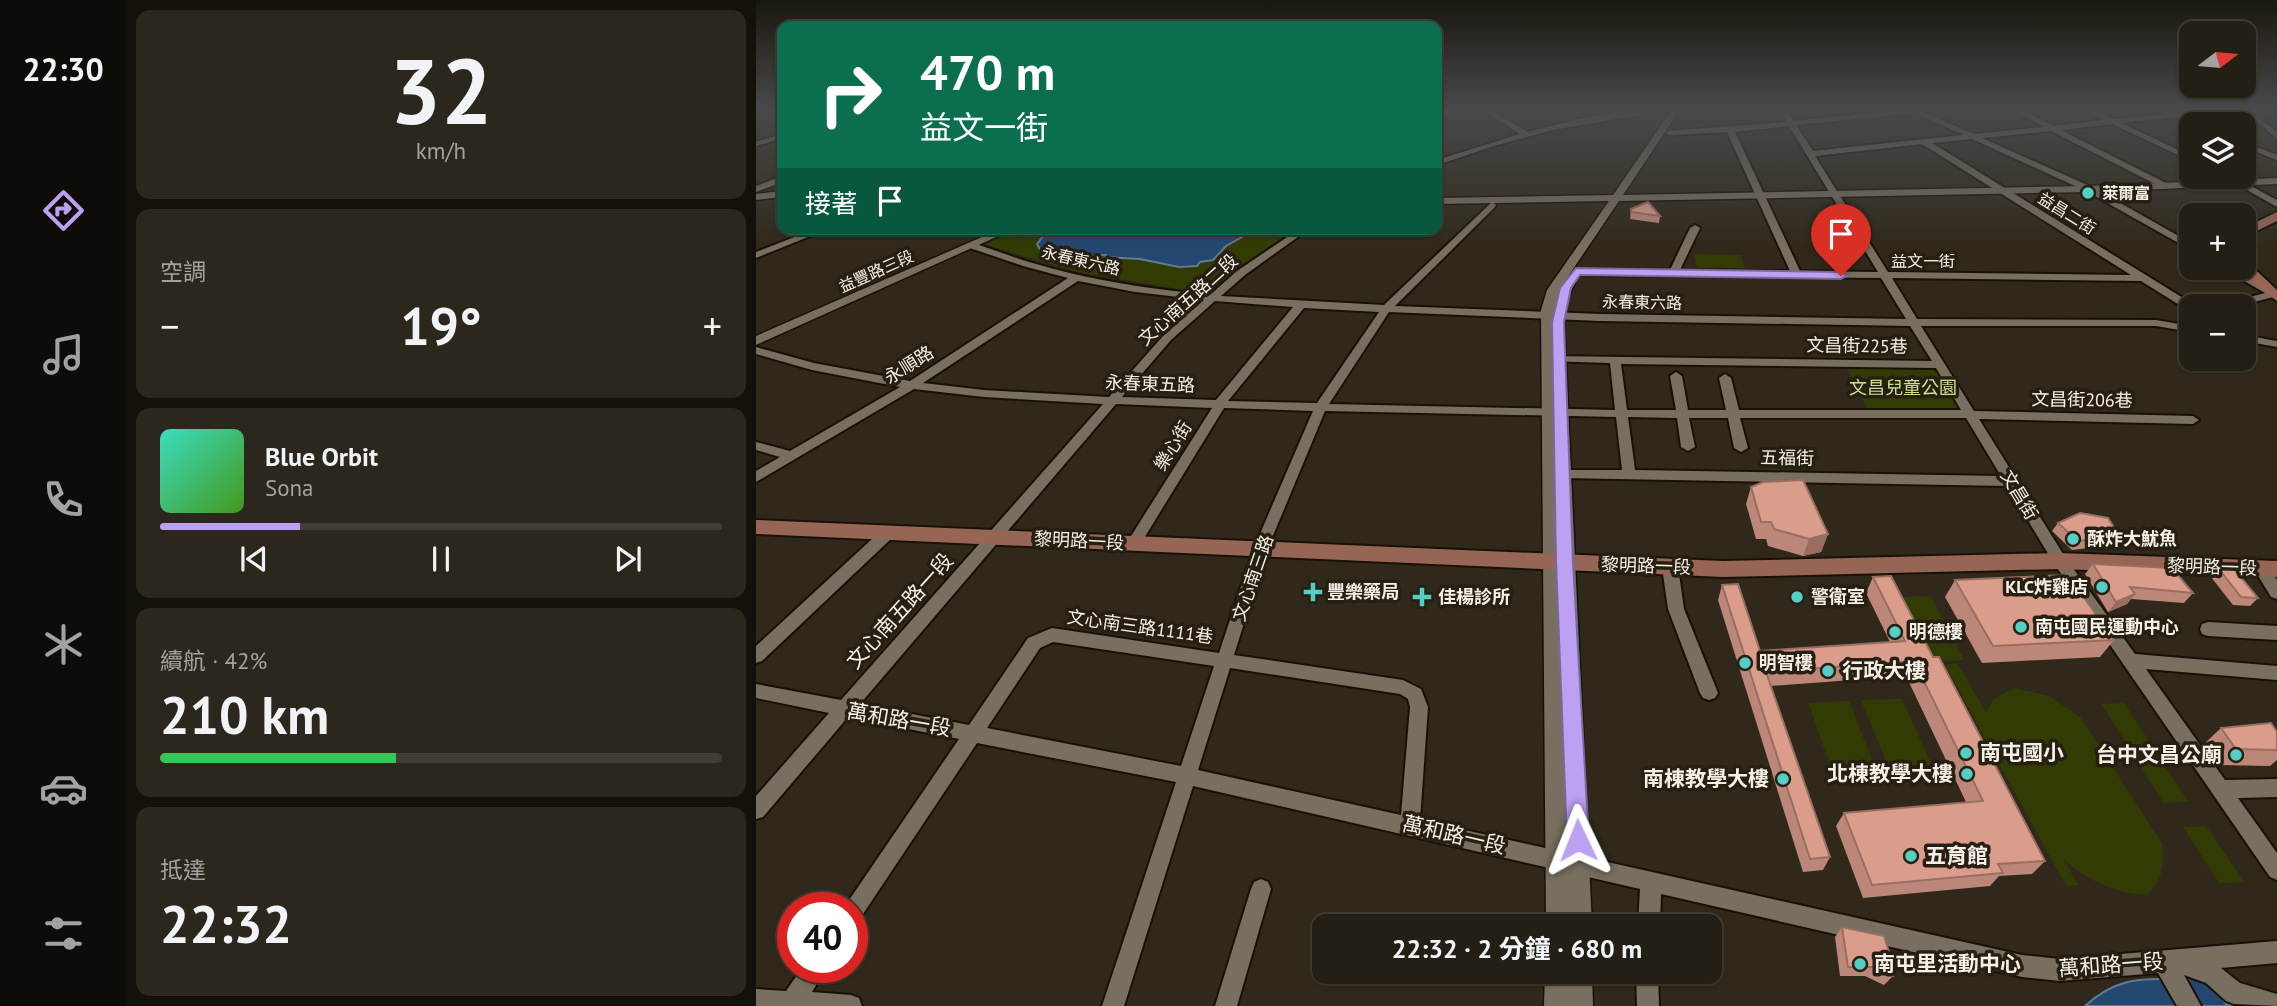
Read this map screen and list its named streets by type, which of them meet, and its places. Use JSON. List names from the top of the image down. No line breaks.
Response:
{"streets":{"main road":["黎明路一段"],"street":["益昌二街","永春東六路","益文一街","益豐路三段","文心南五路二段","文昌街225巷","永順路","永春東五路","文昌街206巷","樂心街","五福街","文昌街","文心南三路","文心南五路一段","文心南三路1111巷","萬和路一段"]},"crossings":[["益昌二街","益文一街"],["永春東六路","益豐路三段"],["永春東六路","文心南五路二段"],["永春東六路","永順路"],["永春東六路","樂心街"],["永春東六路","文昌街"],["永春東六路","文心南三路"],["益文一街","文昌街"],["文心南五路二段","永春東五路"],["文心南五路二段","黎明路一段"],["文心南五路二段","文心南五路一段"],["文昌街225巷","文昌街"],["永順路","永春東五路"],["永春東五路","文昌街206巷"],["永春東五路","樂心街"],["永春東五路","文心南三路"],["文昌街206巷","文昌街"],["樂心街","黎明路一段"],["五福街","文昌街"],["文昌街","黎明路一段"],["黎明路一段","文心南三路"],["黎明路一段","文心南五路一段"],["文心南三路","文心南三路1111巷"],["文心南三路","萬和路一段"],["文心南五路一段","萬和路一段"],["文心南三路1111巷","萬和路一段"]],"parks":["文昌兒童公園"],"places":{"other":["萊爾富","酥炸大魷魚","KLC炸雞店","警衛室","南屯國民運動中心","明德樓","明智樓","行政大樓","南屯國小","台中文昌公廟","北棟教學大樓","南棟教學大樓","五育館","南屯里活動中心"],"health":["豐樂藥局","佳楊診所"]},"north":"right","page":{"tabs":"22:30","tile":[["32","km/h"],"空調",["續航 · 42%","210 km"],["抵達","22:32"]],"map_buttons":["+","−"],"turn":["470 m","益文一街"],"then":"接著","heat":["−","19°","+"],"song":["Blue Orbit","Sona"],"limit":"40","trip":"22:32 · 2 分鐘 · 680 m"}}
